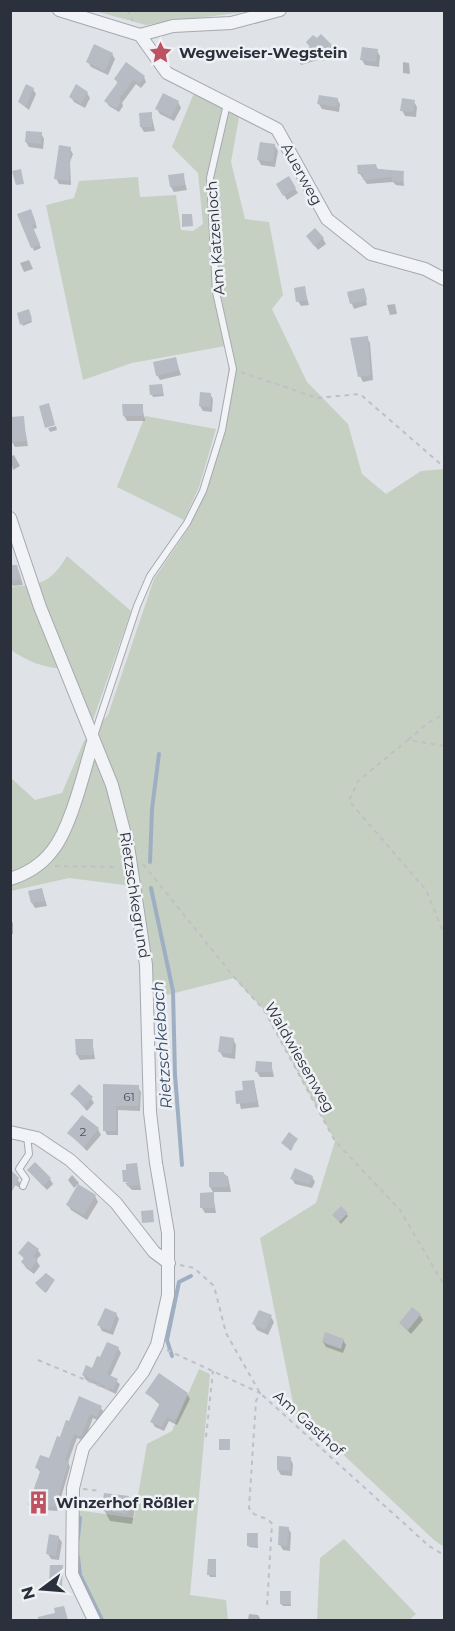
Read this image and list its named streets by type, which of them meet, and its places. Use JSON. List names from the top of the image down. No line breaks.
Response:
{"streets":{"street":["Auerweg","Rietzschkegrund"],"lane":["Am Katzenloch"],"path":["Waldwiesenweg","Am Gasthof"]},"crossings":[["Auerweg","Am Katzenloch"],["Am Katzenloch","Rietzschkegrund"],["Rietzschkegrund","Am Gasthof"]],"water":["Rietzschkebach"],"places":{"place":["Wegweiser-Wegstein"],"building":["Winzerhof Rößler"]},"house_numbers":["61","2"],"north":"left"}
